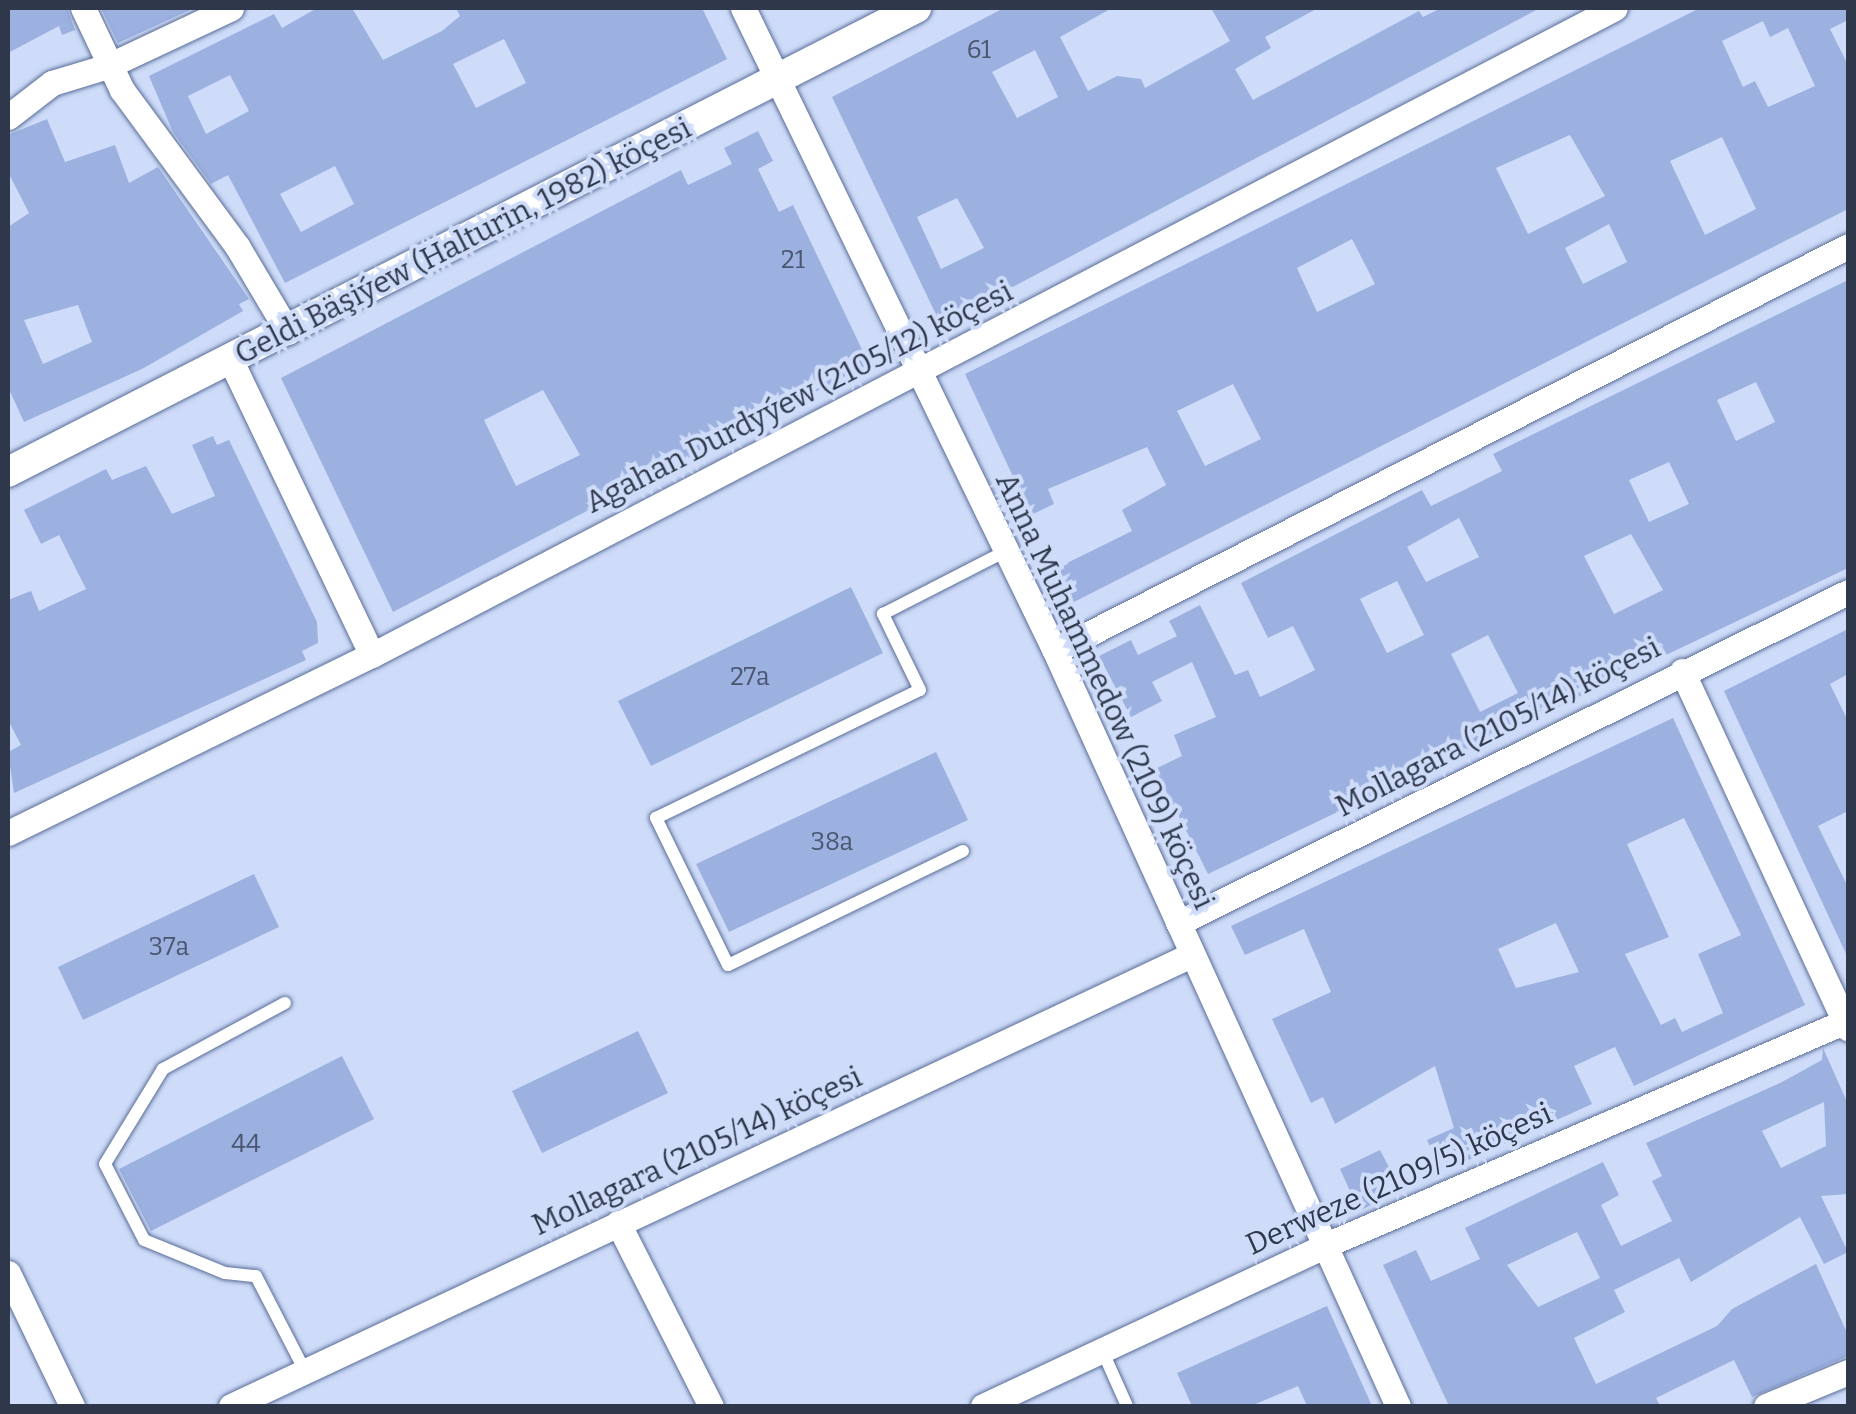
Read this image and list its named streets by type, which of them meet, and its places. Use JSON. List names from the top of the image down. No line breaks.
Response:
{"streets":{"street":["Geldi Bäşiýew (Halturin, 1982) köçesi","Agahan Durdyýew (2105/12) köçesi","Anna Muhammedow (2109) köçesi","Mollagara (2105/14) köçesi","Derweze (2109/5) köçesi"]},"crossings":[["Geldi Bäşiýew (Halturin, 1982) köçesi","Anna Muhammedow (2109) köçesi"],["Agahan Durdyýew (2105/12) köçesi","Anna Muhammedow (2109) köçesi"],["Anna Muhammedow (2109) köçesi","Mollagara (2105/14) köçesi"],["Anna Muhammedow (2109) köçesi","Derweze (2109/5) köçesi"]],"house_numbers":["61","21","27a","38a","37a","44"]}
